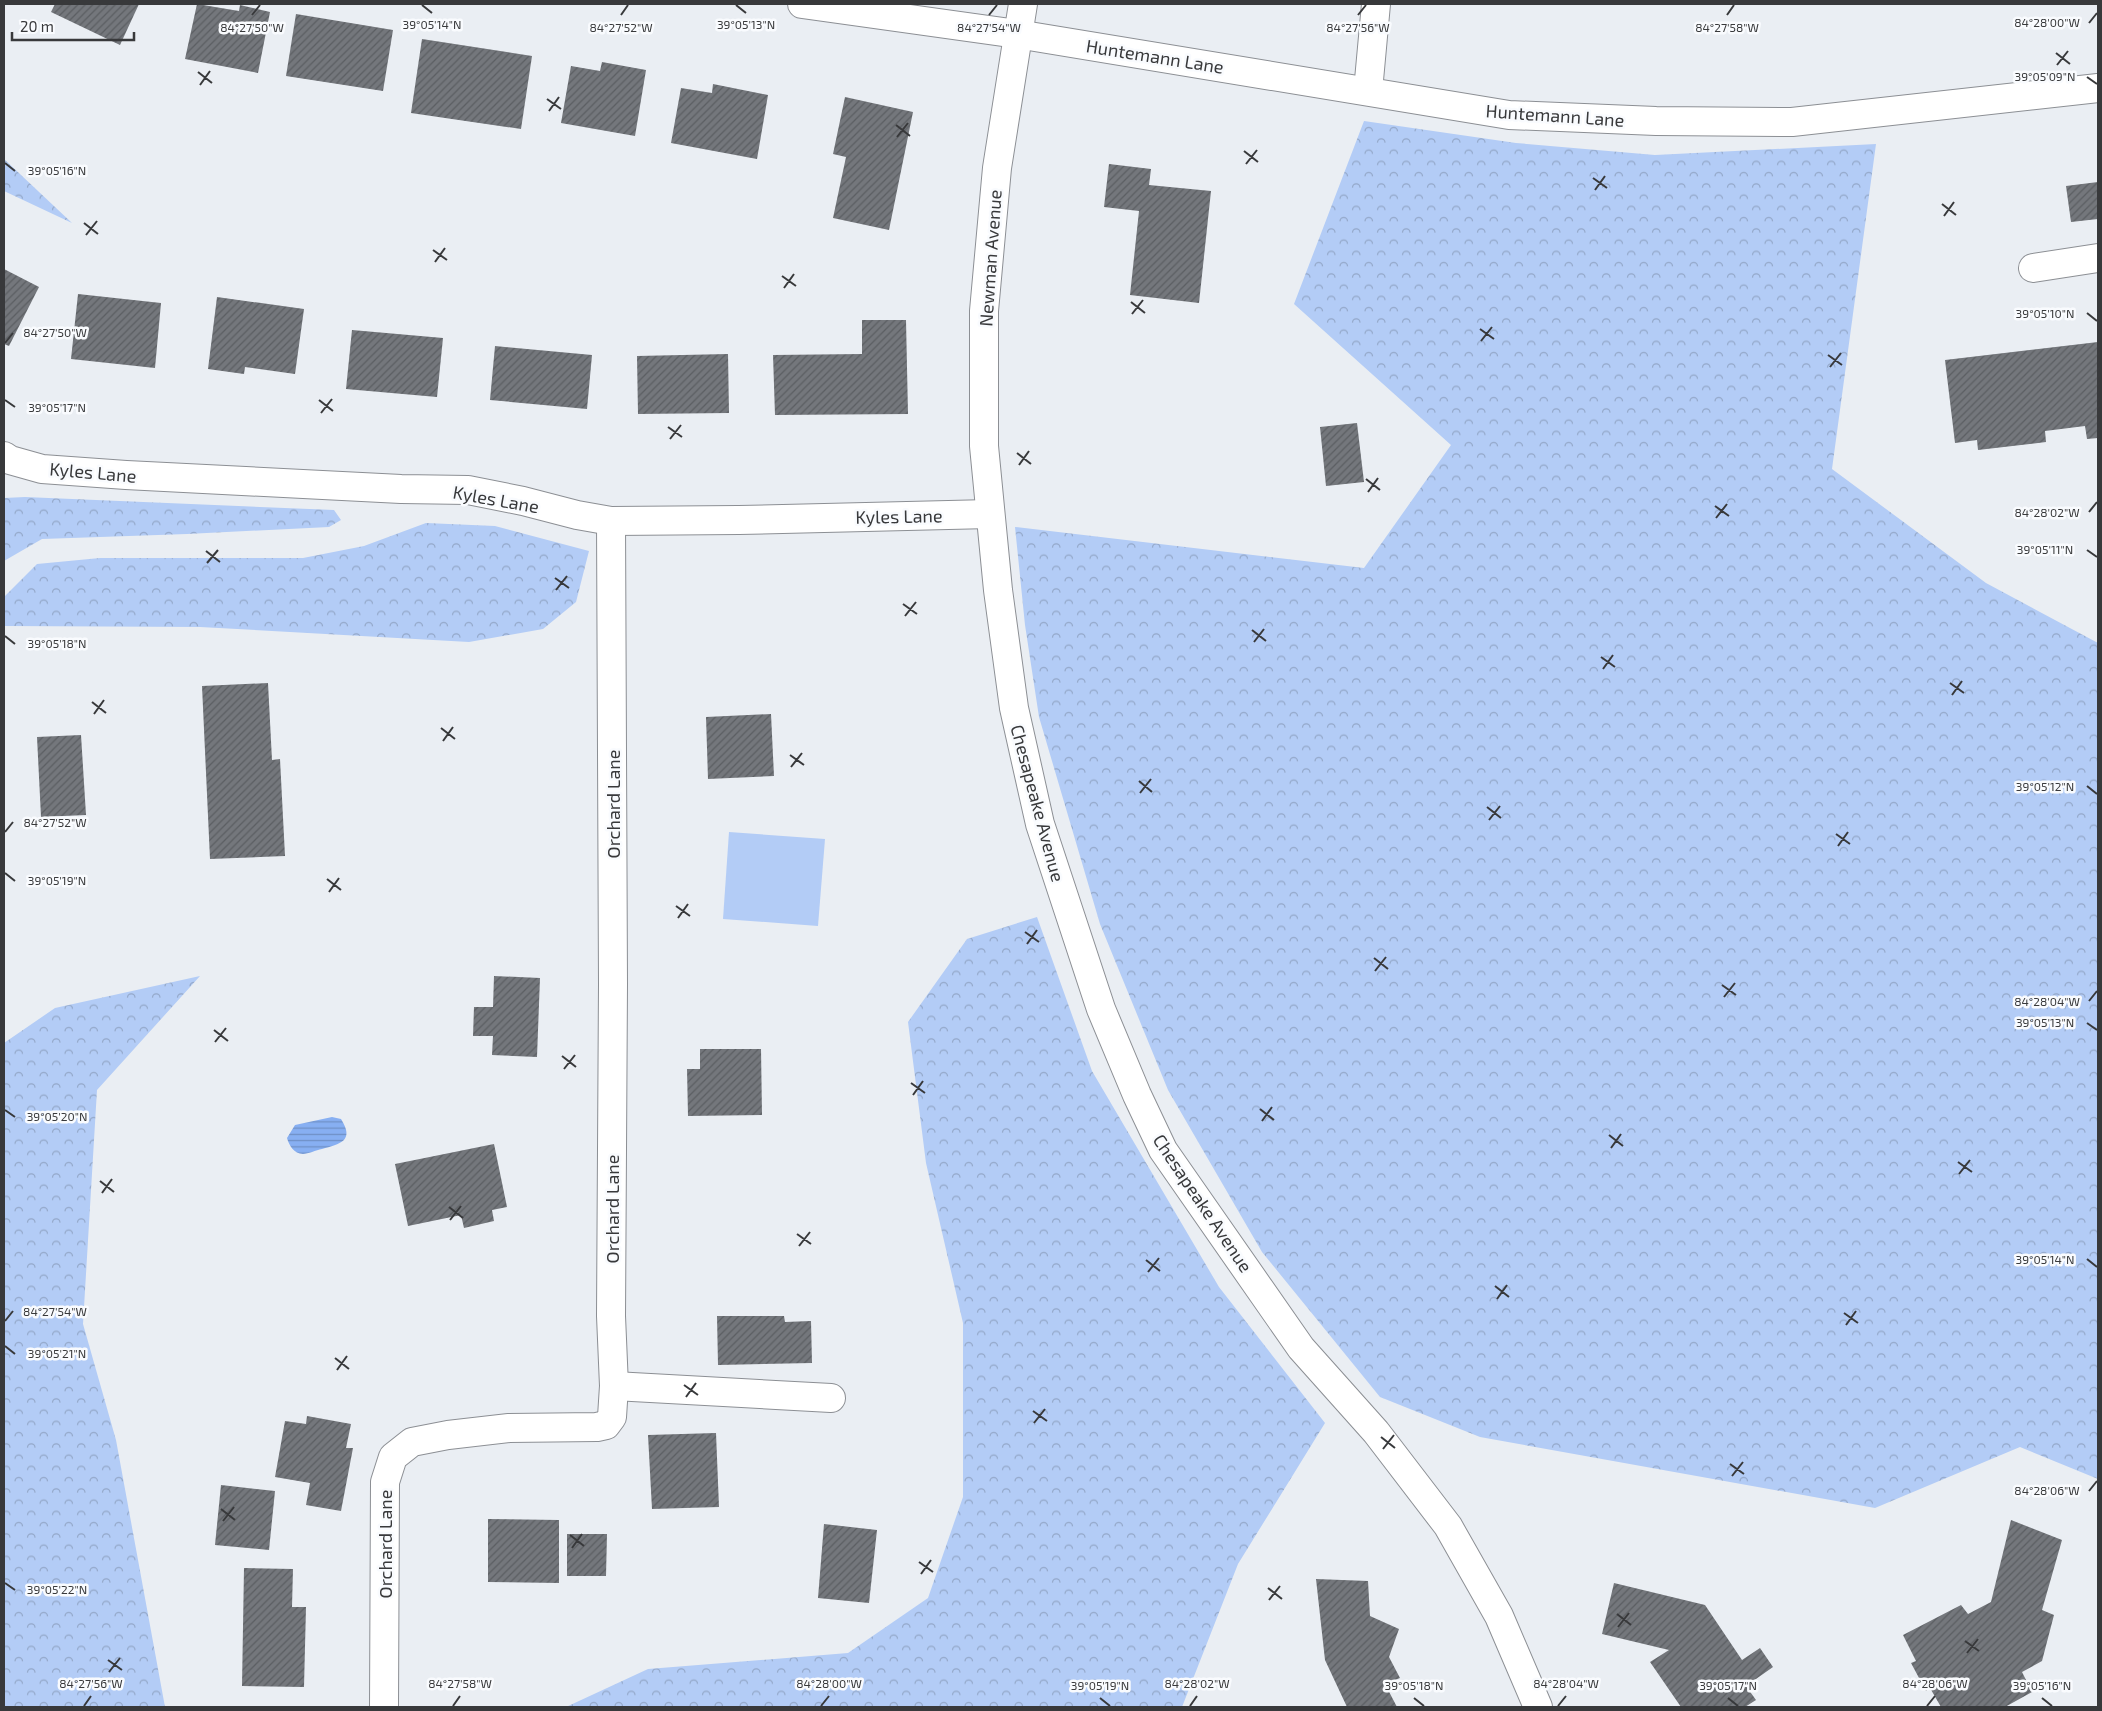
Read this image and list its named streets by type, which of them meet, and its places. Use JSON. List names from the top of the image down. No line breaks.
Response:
{"streets":{"street":["Huntemann Lane","Newman Avenue","Kyles Lane","Chesapeake Avenue","Orchard Lane"]},"crossings":[["Huntemann Lane","Newman Avenue"],["Newman Avenue","Kyles Lane"],["Newman Avenue","Chesapeake Avenue"],["Kyles Lane","Chesapeake Avenue"],["Kyles Lane","Orchard Lane"]],"scale_bar":"20 m","coordinates":["84°28'00\"W","39°05'14\"N","39°05'13\"N","84°27'50\"W","84°27'52\"W","84°27'54\"W","84°27'56\"W","84°27'58\"W","39°05'09\"N","39°05'16\"N","39°05'10\"N","39°05'17\"N","84°28'02\"W","39°05'11\"N","39°05'18\"N","39°05'12\"N","39°05'19\"N","84°28'04\"W","39°05'20\"N","39°05'21\"N","84°28'06\"W","39°05'22\"N"]}
